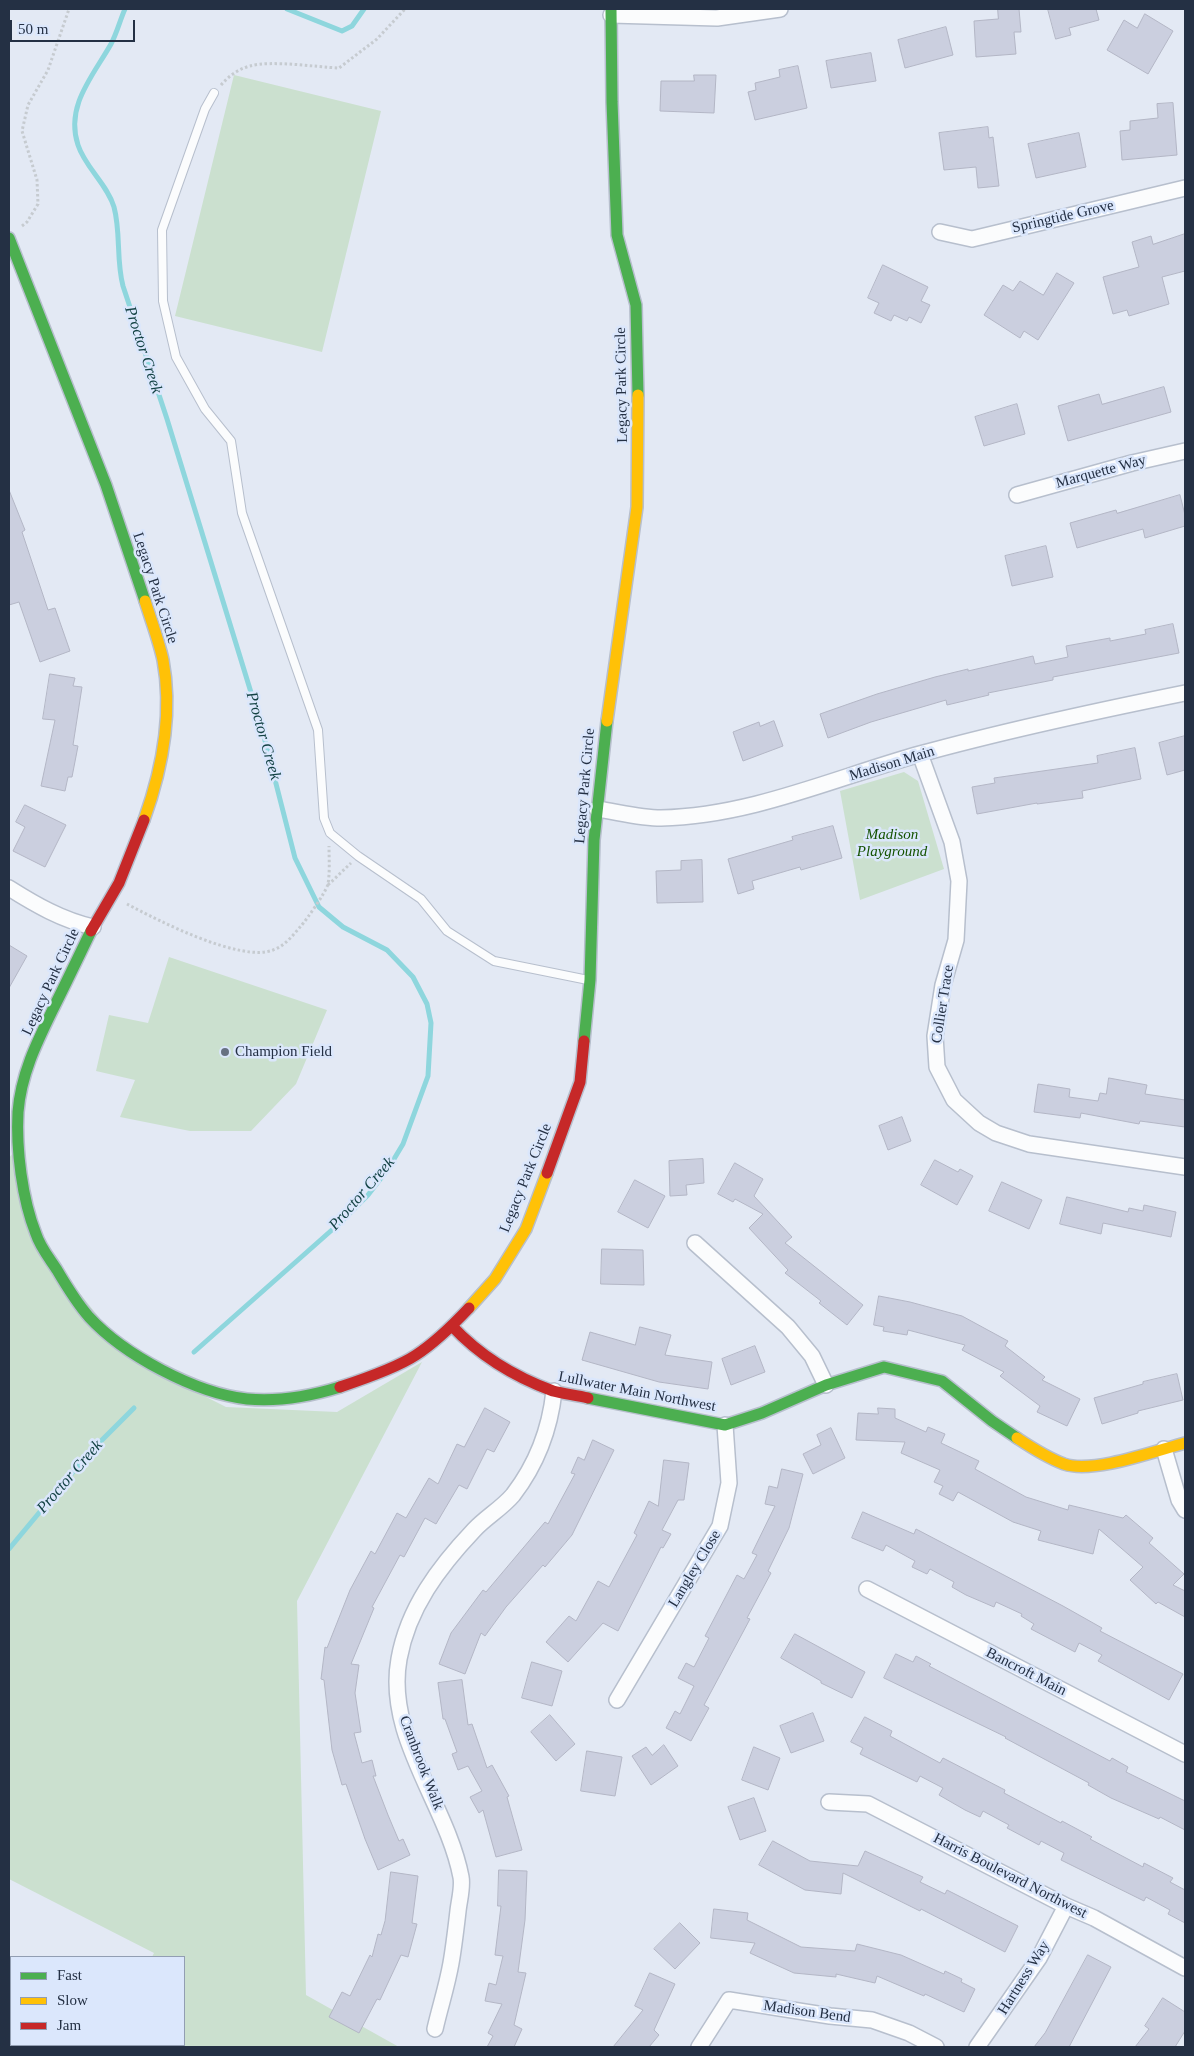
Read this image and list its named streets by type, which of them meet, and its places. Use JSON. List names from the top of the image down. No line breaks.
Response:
{"streets":{"street":["Springtide Grove","Legacy Park Circle","Marquette Way","Madison Main","Collier Trace","Lullwater Main Northwest","Langley Close","Bancroft Main","Cranbrook Walk","Harris Boulevard Northwest","Hartness Way","Madison Bend"]},"crossings":[["Legacy Park Circle","Madison Main"],["Legacy Park Circle","Lullwater Main Northwest"],["Madison Main","Collier Trace"],["Lullwater Main Northwest","Langley Close"],["Lullwater Main Northwest","Cranbrook Walk"],["Harris Boulevard Northwest","Hartness Way"]],"water":["Proctor Creek"],"parks":["Madison Playground"],"places":["Champion Field"],"legend":["Fast","Slow","Jam"],"scale_bar":"50 m"}
